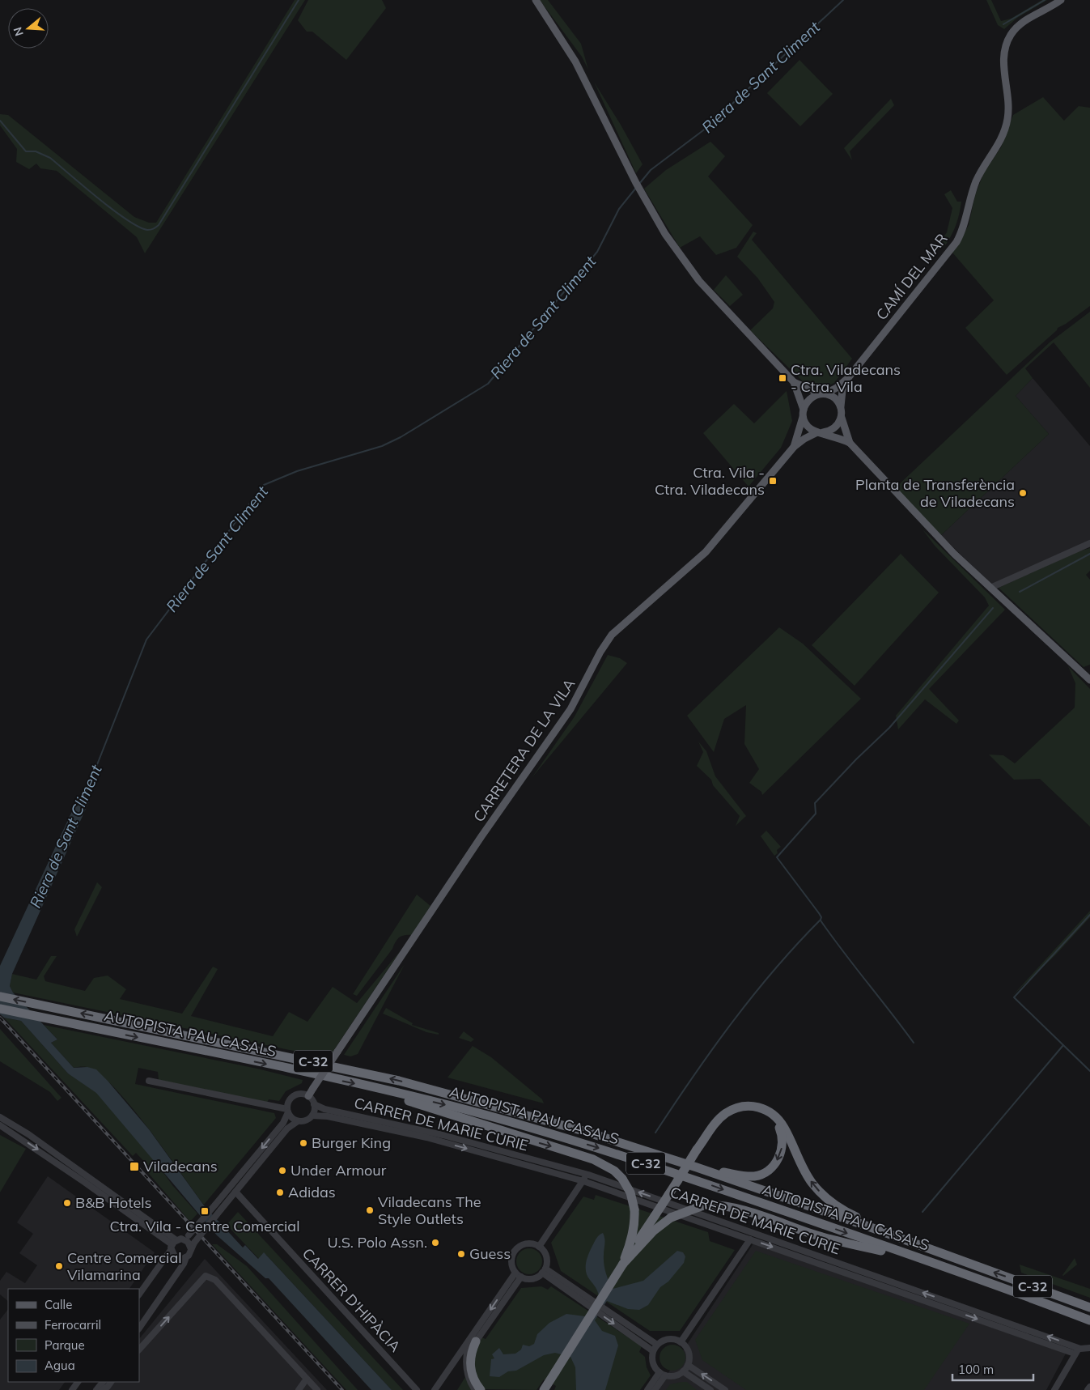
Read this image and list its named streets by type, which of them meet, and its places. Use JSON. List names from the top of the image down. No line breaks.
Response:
{"streets":{"highway":["AUTOPISTA PAU CASALS","C-32"],"main road":["CAMÍ DEL MAR","CARRETERA DE LA VILA"],"street":["CARRER DE MARIE CURIE","CARRER D'HIPÀCIA"]},"crossings":[["CARRETERA DE LA VILA","CARRER DE MARIE CURIE"]],"water":["Riera de Sant Climent"],"places":{"transit":["Ctra. Viladecans - Ctra. Vila","Ctra. Vila - Ctra. Viladecans","Viladecans","Ctra. Vila - Centre Comercial"],"other":["Planta de Transferència de Viladecans","Burger King","Under Armour","Adidas","B&B Hotels","Viladecans The Style Outlets","U.S. Polo Assn.","Guess","Centre Comercial Vilamarina"]},"legend":["Calle","Ferrocarril","Parque","Agua"],"scale_bar":"100 m","north":"left"}
